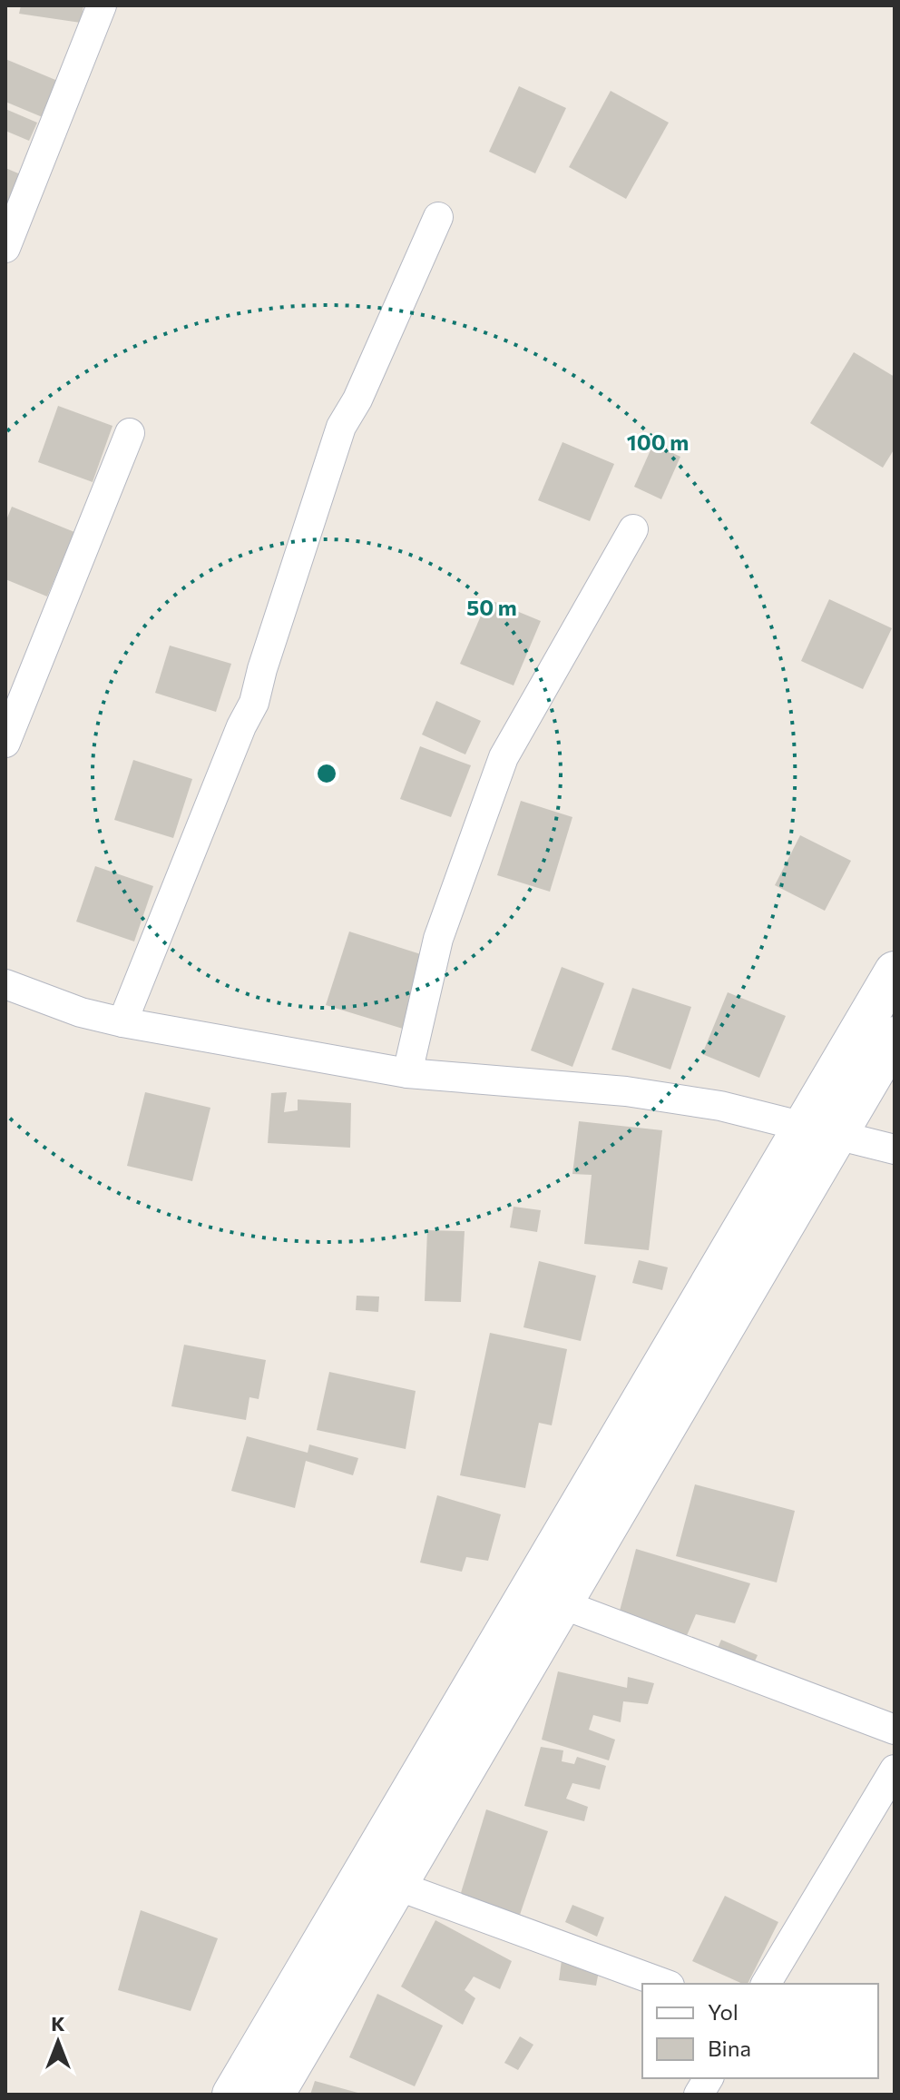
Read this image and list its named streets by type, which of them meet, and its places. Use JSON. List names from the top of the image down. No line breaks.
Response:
{"legend":["Yol","Bina"],"north":"top","rings":["100 m","50 m"]}
